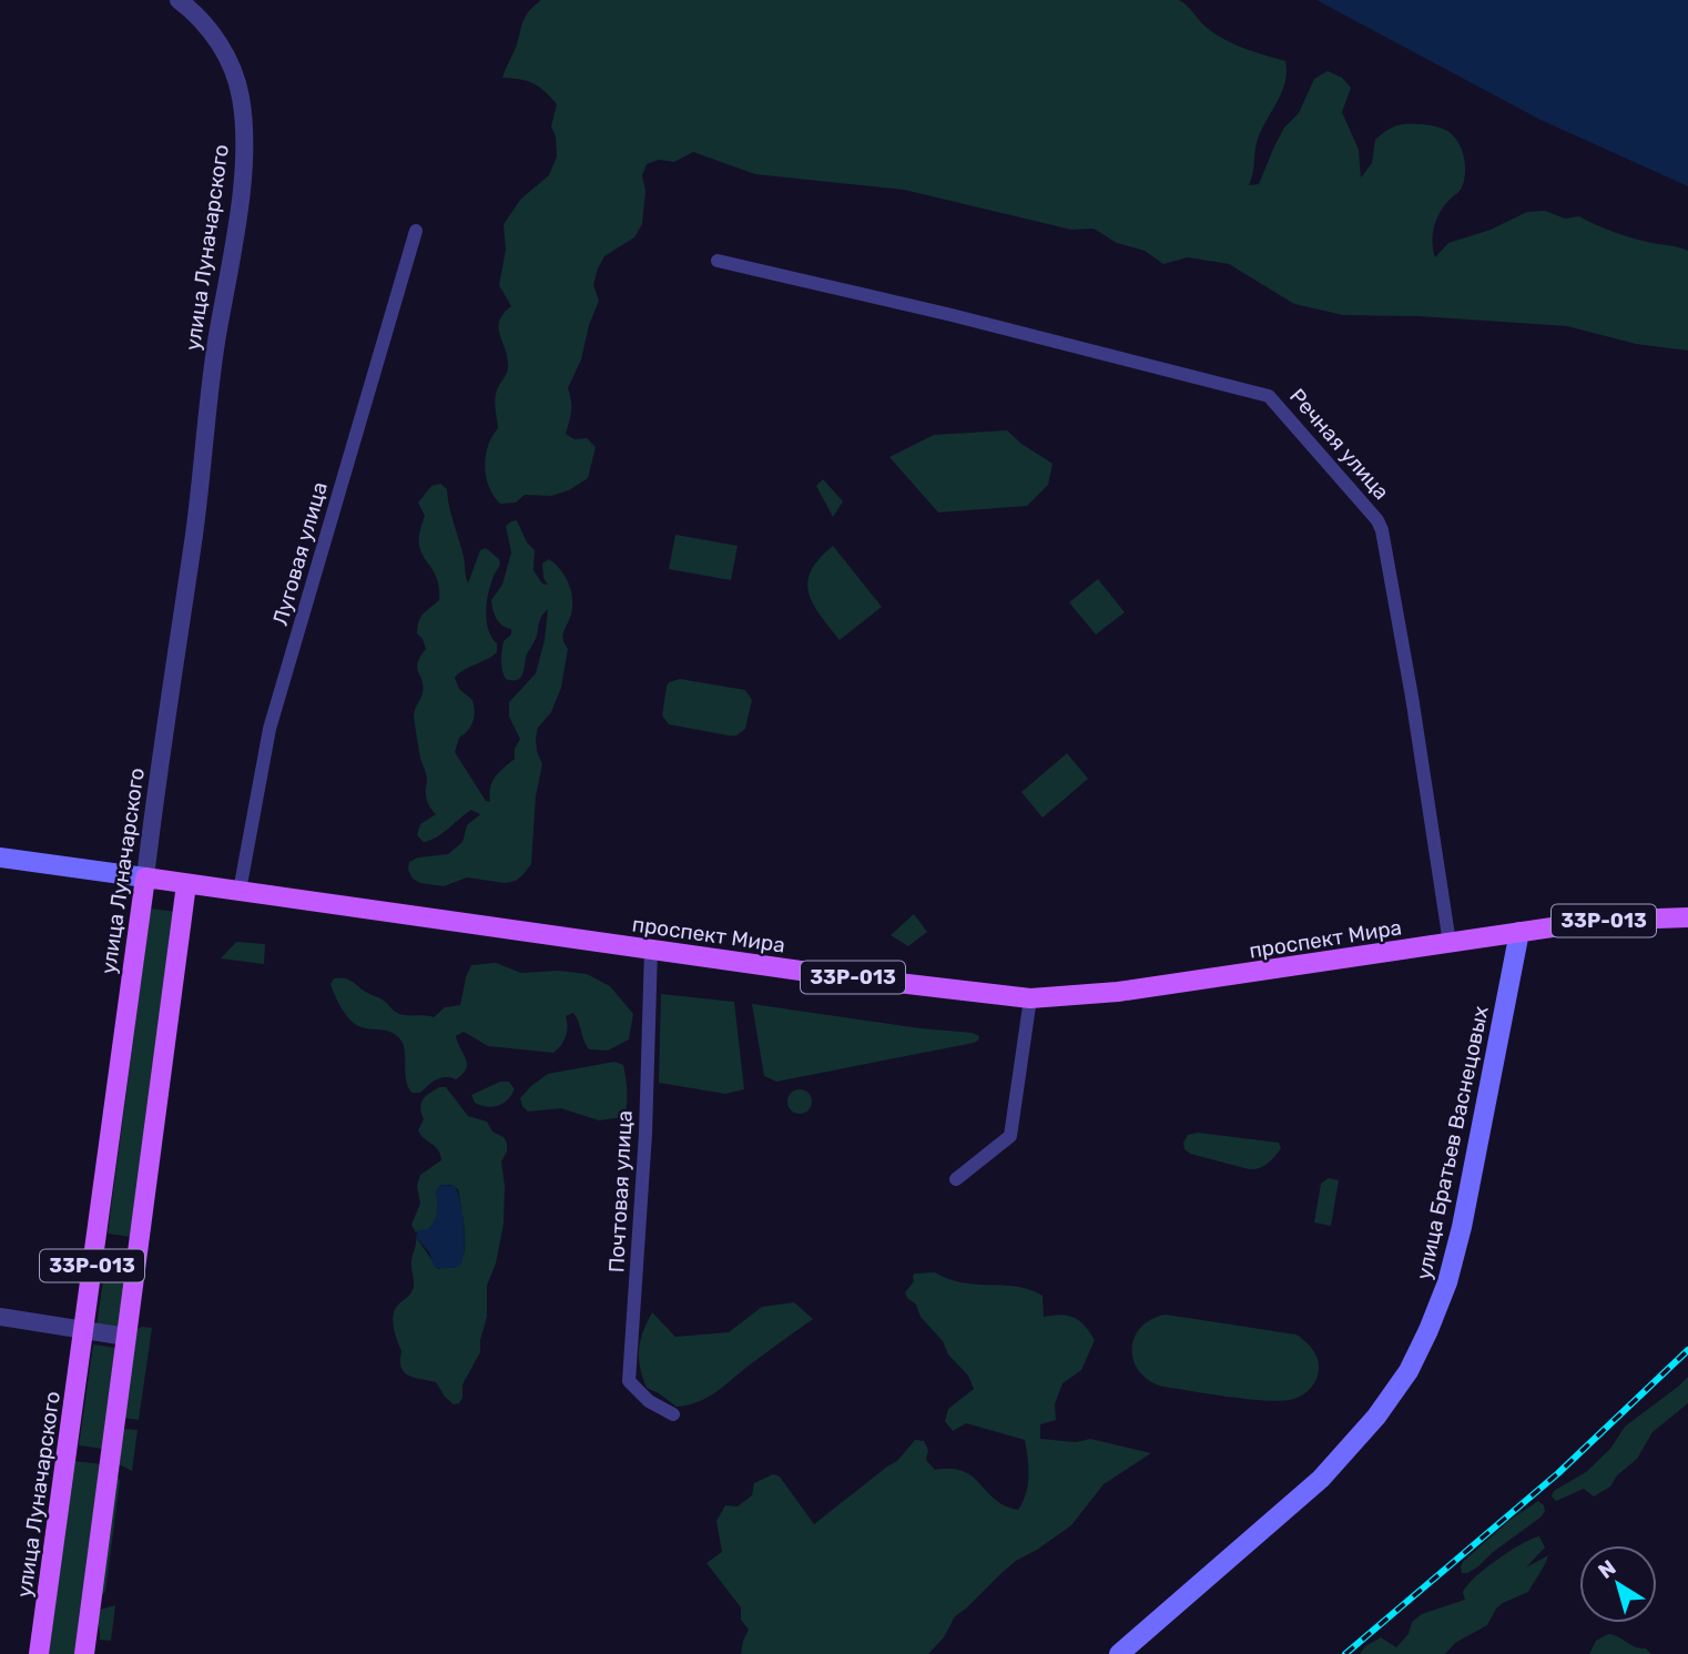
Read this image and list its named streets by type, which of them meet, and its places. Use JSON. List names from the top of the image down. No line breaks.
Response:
{"streets":{"main road":["улица Луначарского","33Р-013","проспект Мира","улица Братьев Васнецовых"],"street":["Речная улица","Луговая улица","Почтовая улица"]},"crossings":[["улица Луначарского","проспект Мира"],["Речная улица","проспект Мира"],["Луговая улица","проспект Мира"],["33Р-013","проспект Мира"],["проспект Мира","улица Братьев Васнецовых"],["проспект Мира","Почтовая улица"]],"north":"top left"}
